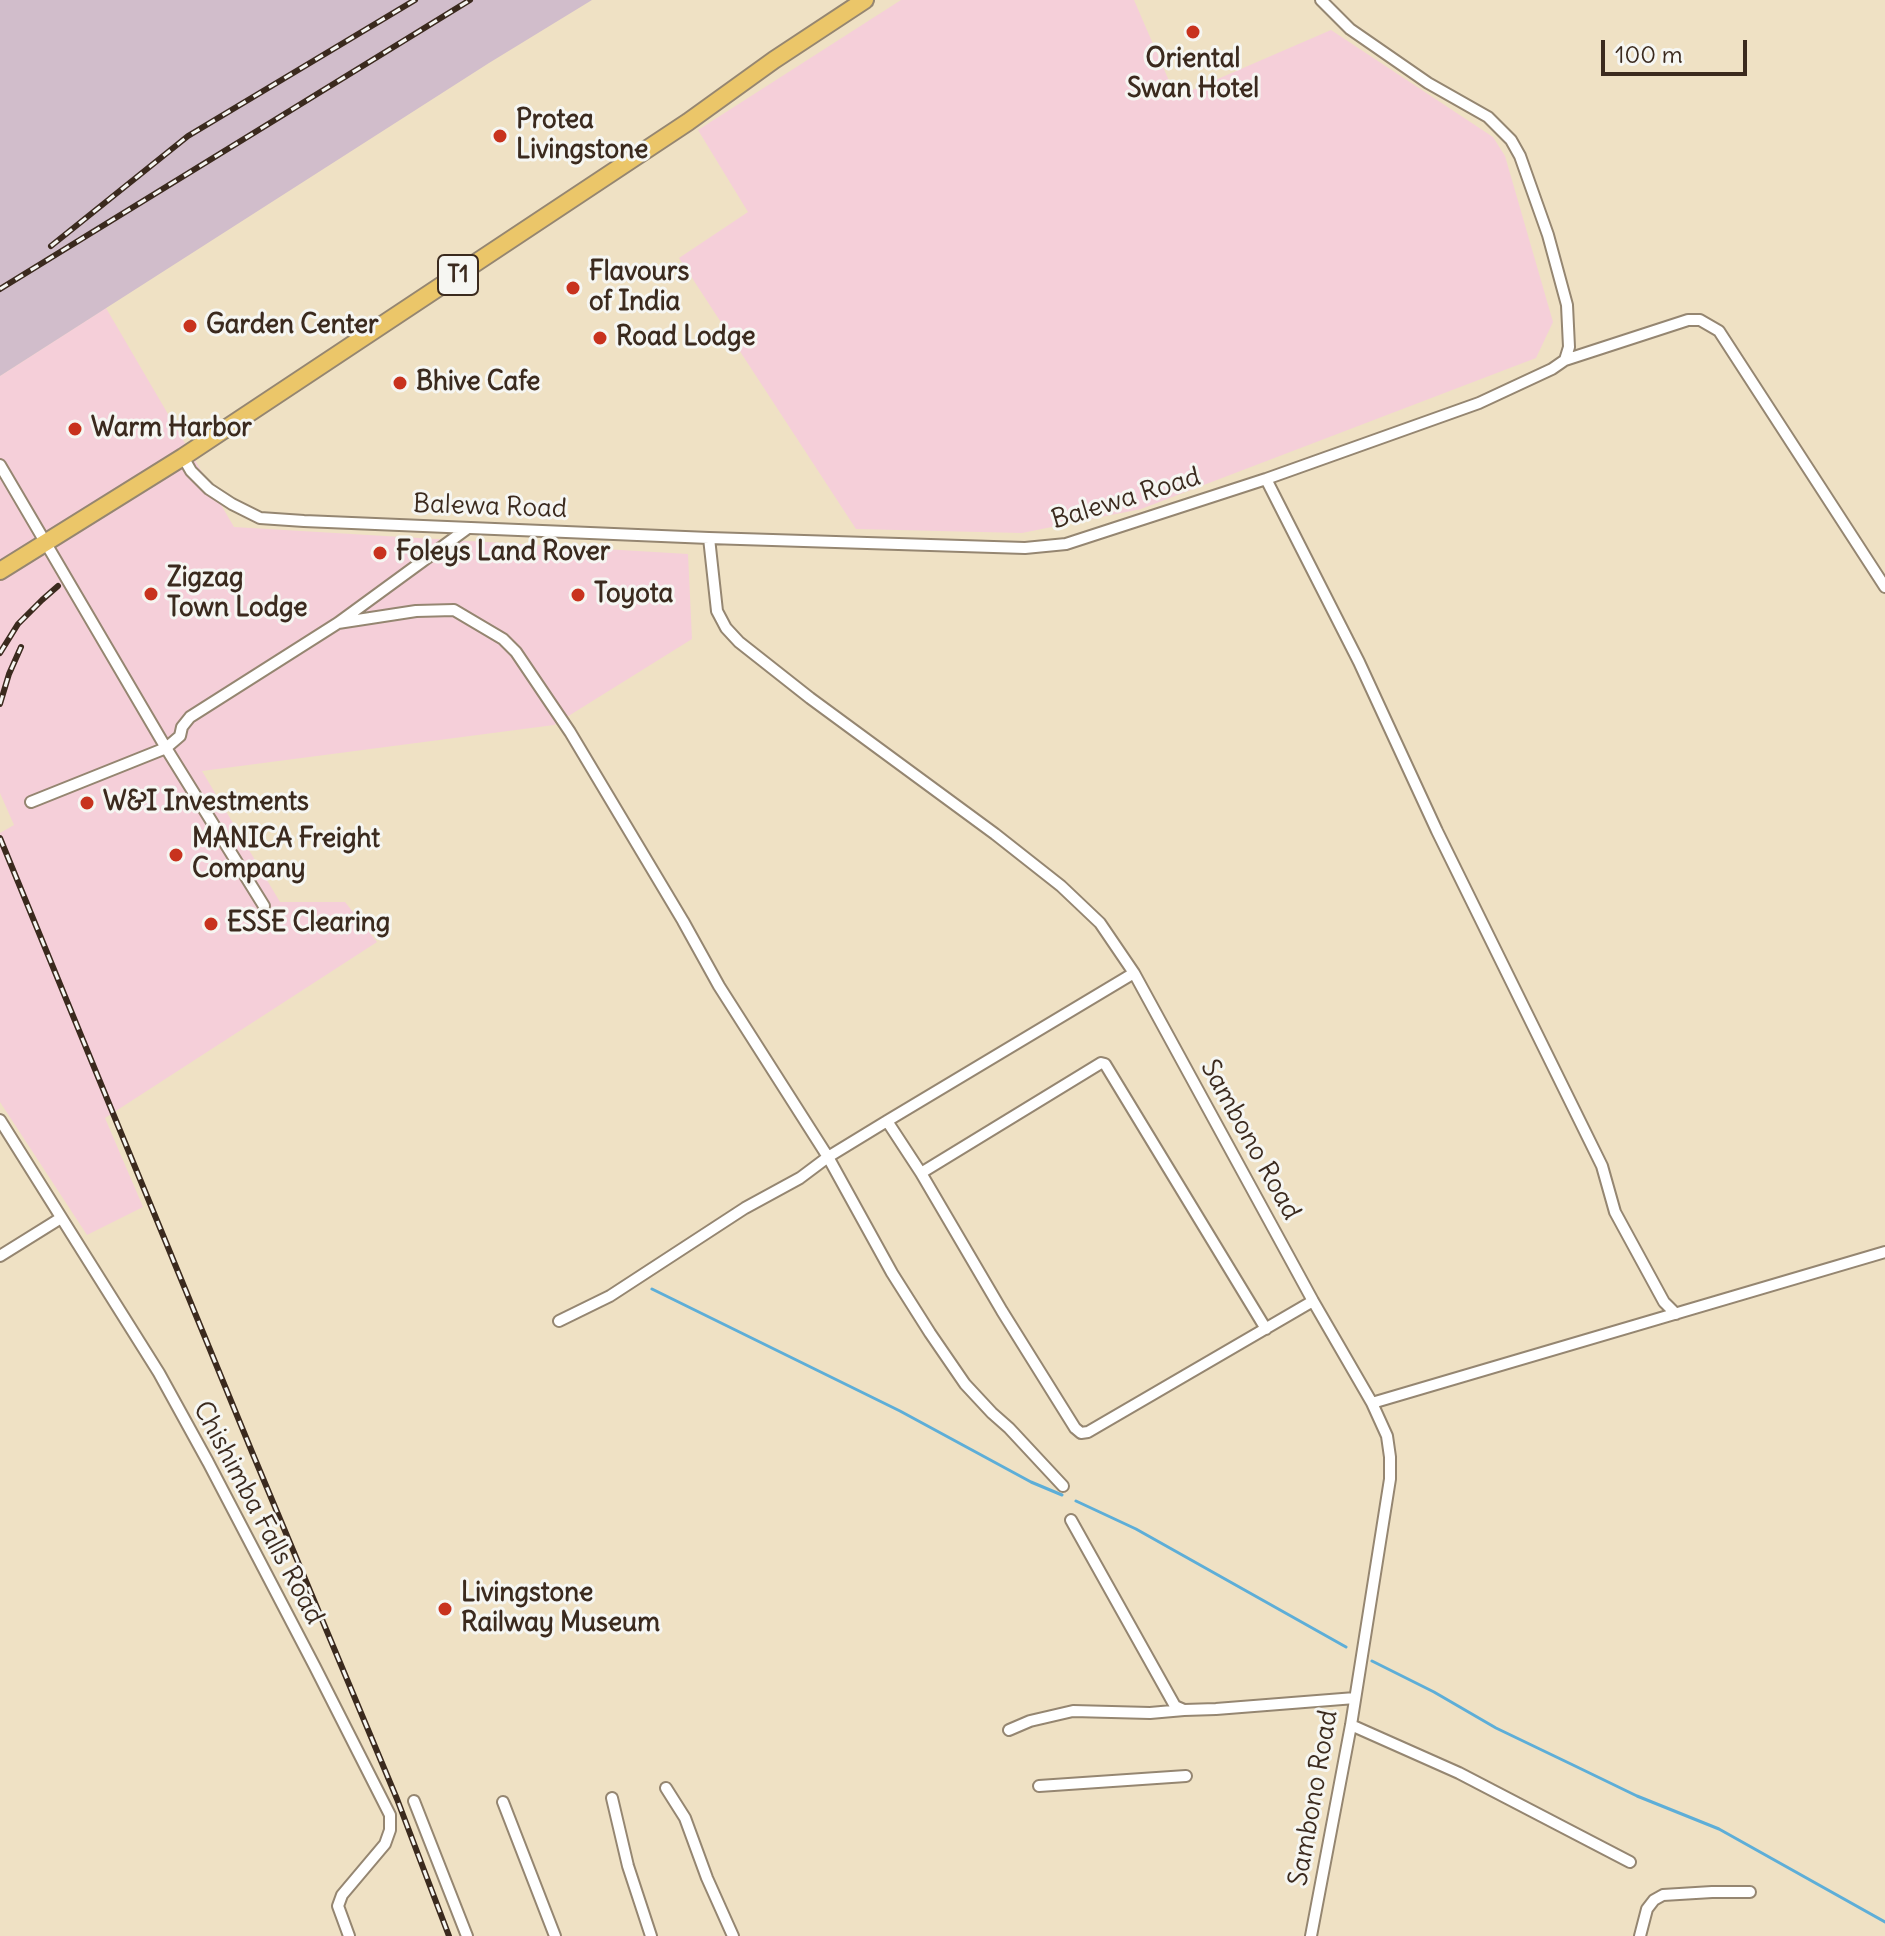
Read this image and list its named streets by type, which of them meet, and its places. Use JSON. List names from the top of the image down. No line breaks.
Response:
{"streets":{"highway":["T1"],"street":["Balewa Road","Sambono Road","Chishimba Falls Road"]},"crossings":[["T1","Balewa Road"],["Balewa Road","Sambono Road"]],"places":["Oriental Swan Hotel","Protea Livingstone","Flavours of India","Garden Center","Road Lodge","Bhive Cafe","Warm Harbor","Foleys Land Rover","Zigzag Town Lodge","Toyota","W&I Investments","MANICA Freight Company","ESSE Clearing","Livingstone Railway Museum"],"scale_bar":"100 m"}
